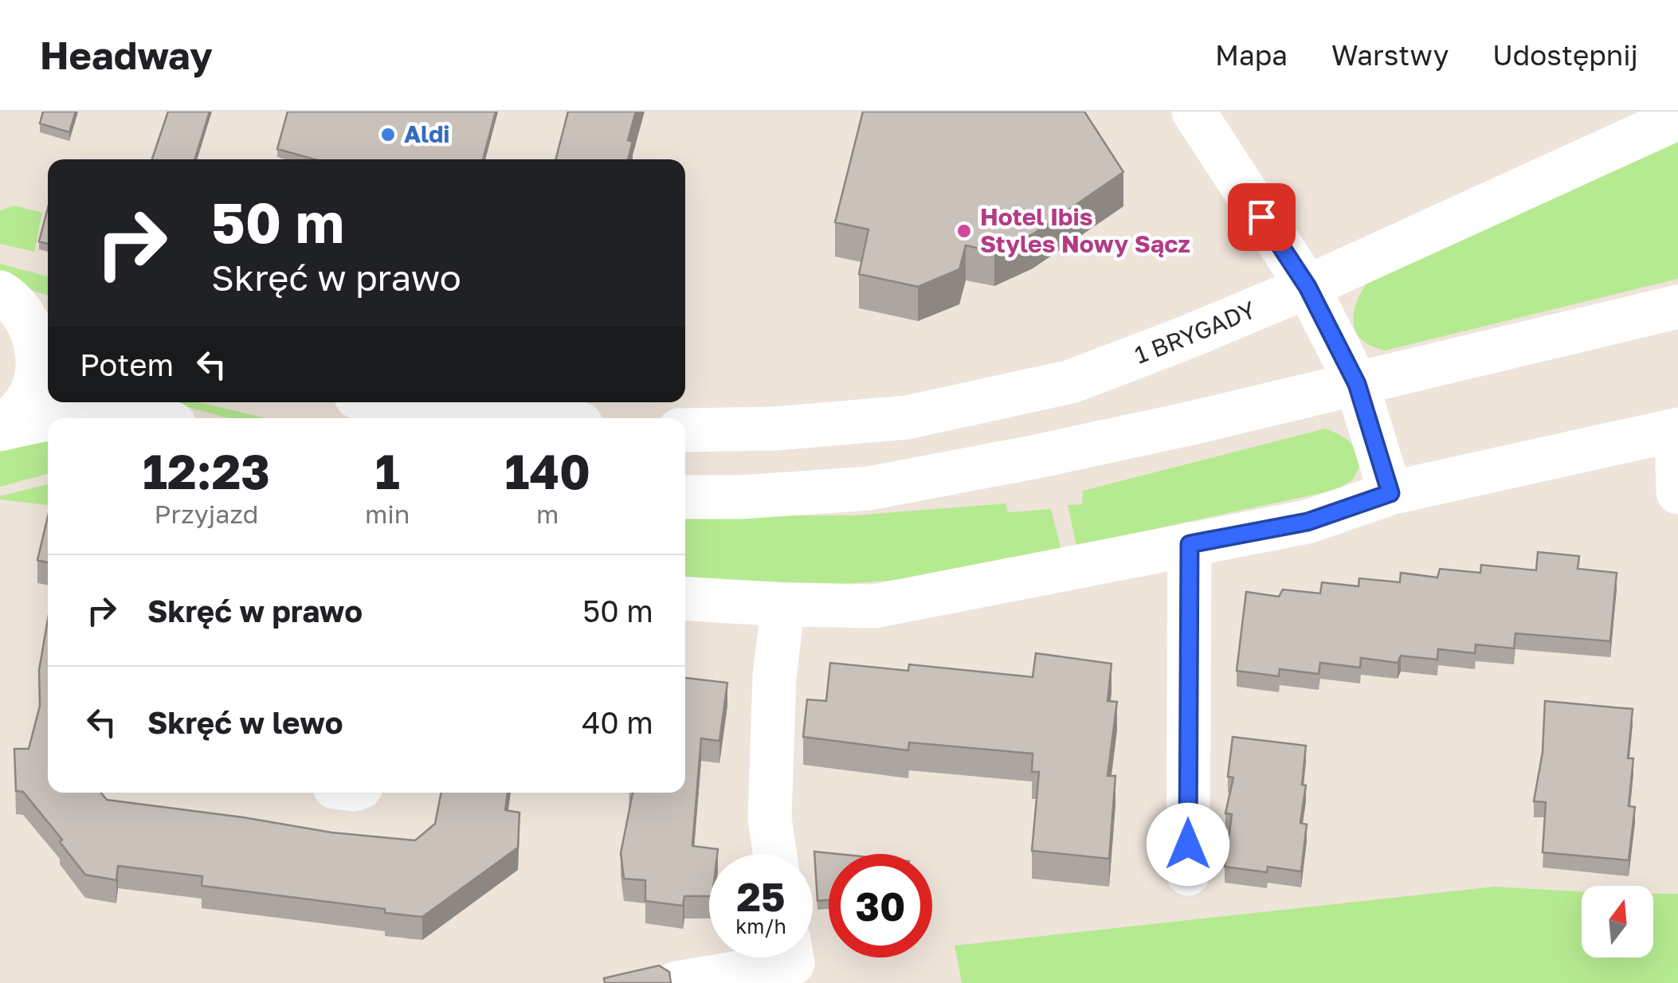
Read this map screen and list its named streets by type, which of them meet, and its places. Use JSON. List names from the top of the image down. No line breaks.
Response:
{"streets":{"street":["1 BRYGADY"]},"places":["Aldi","Hotel Ibis Styles Nowy Sącz"],"north":"top","page":{"header":"Headway","nav":["Mapa","Warstwy","Udostępnij"],"turn":["50 m","Skręć w prawo"],"then":"Potem","eta":["12:23","Przyjazd","1","min","140","m"],"list":[{"name":"Skręć w prawo","value":"50 m"},{"name":"Skręć w lewo","value":"40 m"}],"speed":"25 km/h","limit":"30"}}
